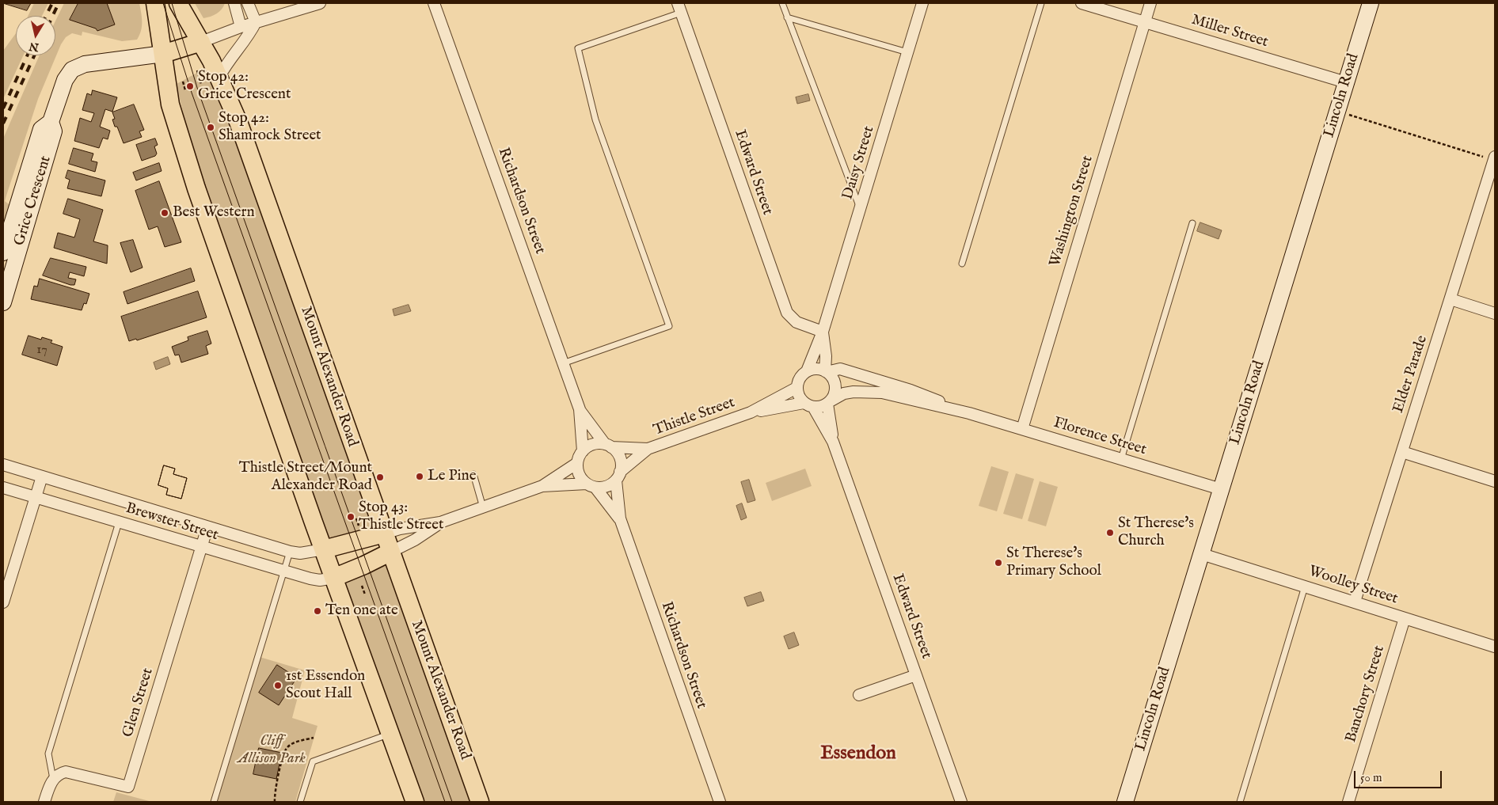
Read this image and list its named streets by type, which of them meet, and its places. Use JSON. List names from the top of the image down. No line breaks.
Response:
{"streets":{"main road":["Lincoln Road","Grice Crescent","Mount Alexander Road"],"street":["Miller Street","Daisy Street","Edward Street","Richardson Street","Washington Street","Elder Parade","Thistle Street","Florence Street","Brewster Street","Woolley Street","Banchory Street","Glen Street"]},"crossings":[["Miller Street","Lincoln Road"],["Miller Street","Washington Street"],["Lincoln Road","Florence Street"],["Lincoln Road","Woolley Street"],["Daisy Street","Edward Street"],["Daisy Street","Thistle Street"],["Daisy Street","Florence Street"],["Edward Street","Thistle Street"],["Edward Street","Florence Street"],["Richardson Street","Thistle Street"],["Washington Street","Florence Street"],["Elder Parade","Woolley Street"],["Thistle Street","Florence Street"],["Brewster Street","Glen Street"],["Woolley Street","Banchory Street"]],"districts":["Essendon"],"parks":["Cliff Allison Park"],"places":["Stop 42: Grice Crescent","Stop 42: Shamrock Street","Best Western","Le Pine","Thistle Street/Mount Alexander Road","Stop 43: Thistle Street","St Therese's Church","St Therese's Primary School","Ten one ate","1st Essendon Scout Hall"],"house_numbers":["17"],"scale_bar":"50 m","north":"bottom"}
